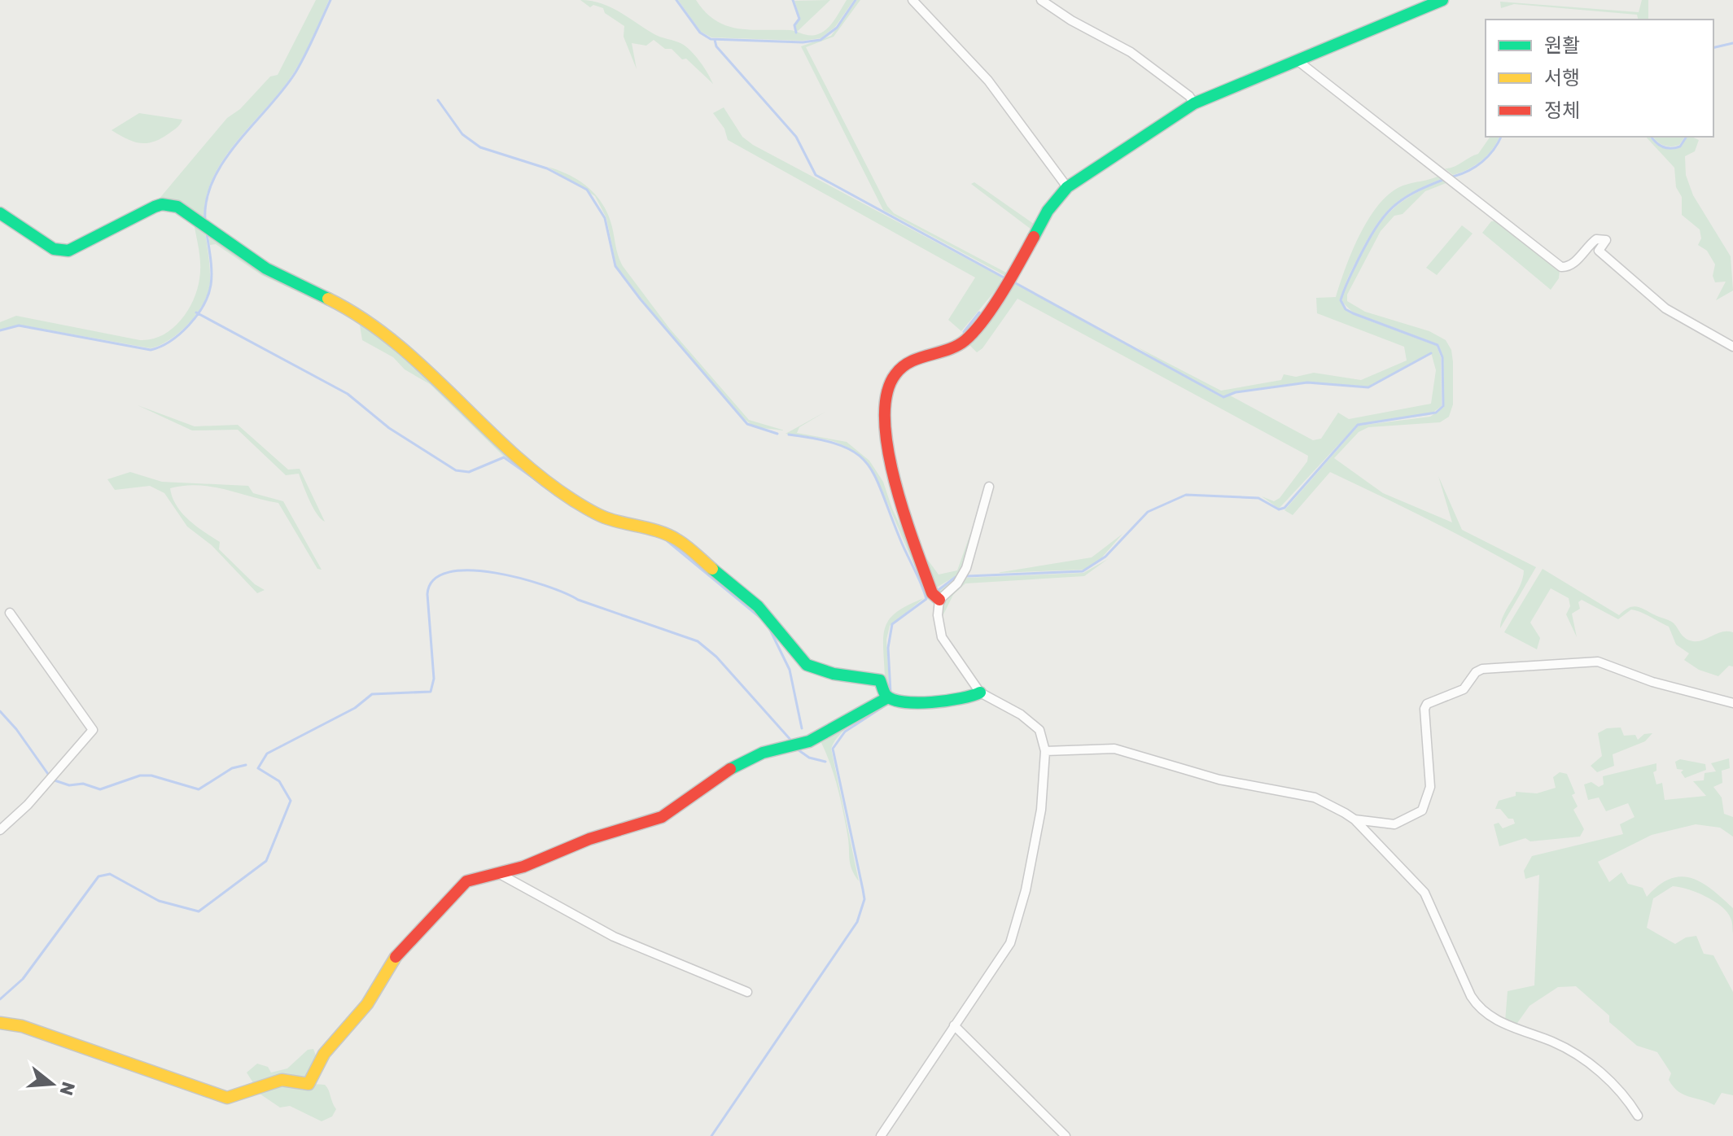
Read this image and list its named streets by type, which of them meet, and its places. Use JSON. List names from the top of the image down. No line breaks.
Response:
{"legend":["원활","서행","정체"],"north":"right"}
